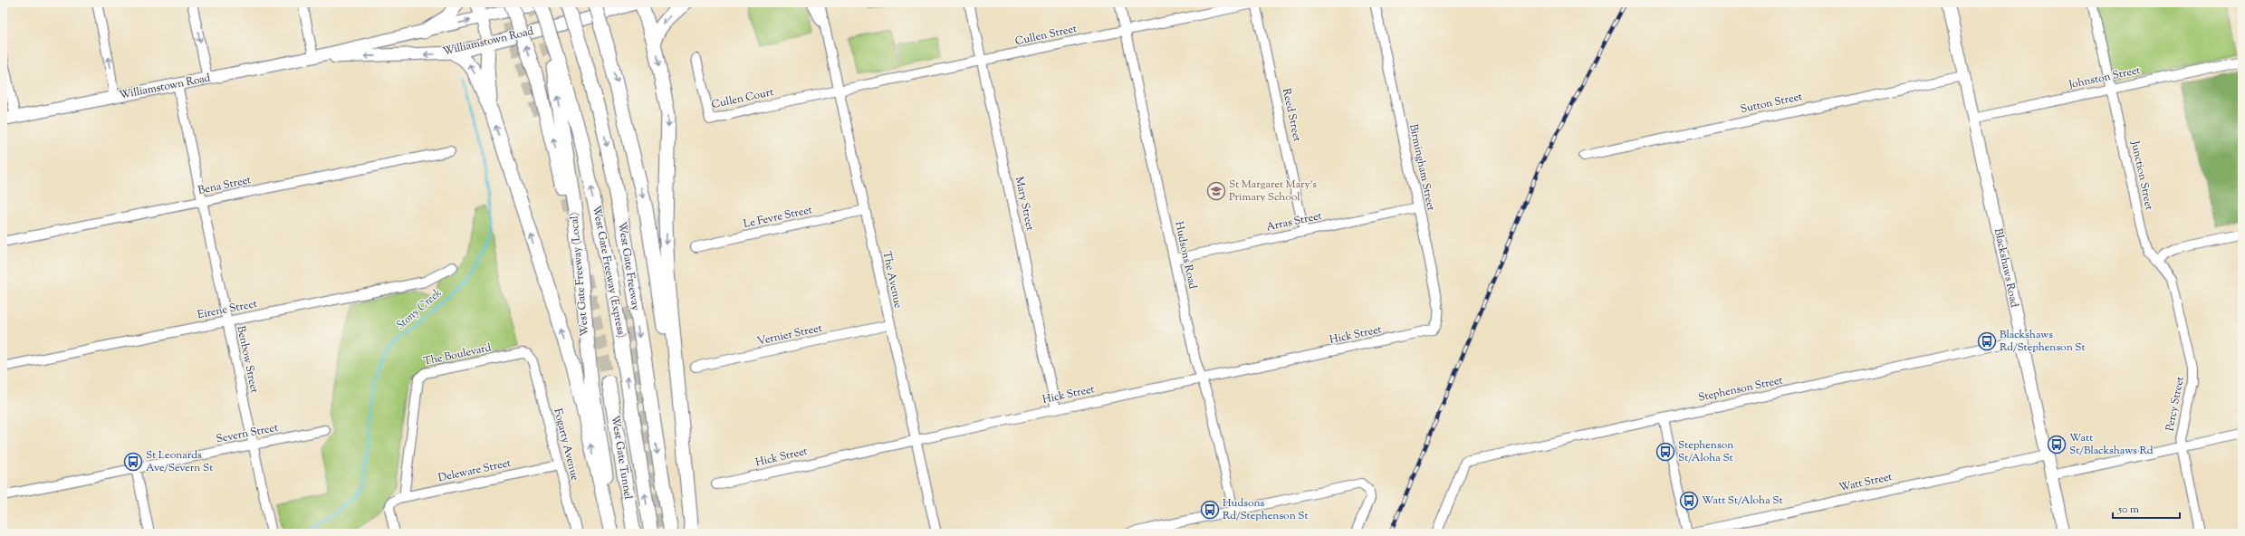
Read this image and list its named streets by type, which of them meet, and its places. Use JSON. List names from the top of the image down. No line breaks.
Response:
{"streets":{"highway":["West Gate Freeway","West Gate Freeway (Express)","West Gate Freeway (Local)","West Gate Tunnel"],"main road":["Williamstown Road","Blackshaws Road"],"street":["Cullen Street","Johnston Street","Cullen Court","Sutton Street","Reed Street","Birmingham Street","Junction Street","Bena Street","Mary Street","Le Fevre Street","Arras Street","Hudsons Road","The Avenue","Eirene Street","Vernier Street","Hick Street","The Boulevard","Benbow Street","Stephenson Street","Percy Street","Severn Street","Fogarty Avenue","Deleware Street","Watt Street"]},"crossings":[["Cullen Street","Cullen Court"],["Cullen Street","Reed Street"],["Cullen Street","Mary Street"],["Cullen Street","Hudsons Road"],["Cullen Street","The Avenue"],["Williamstown Road","West Gate Freeway (Local)"],["Williamstown Road","Benbow Street"],["Johnston Street","Junction Street"],["Johnston Street","Blackshaws Road"],["Cullen Court","The Avenue"],["Sutton Street","Blackshaws Road"],["Reed Street","Arras Street"],["Birmingham Street","Arras Street"],["Birmingham Street","Hick Street"],["Junction Street","Percy Street"],["Bena Street","Benbow Street"],["Mary Street","Hick Street"],["Le Fevre Street","The Avenue"],["Arras Street","Hudsons Road"],["Hudsons Road","Hick Street"],["Blackshaws Road","Stephenson Street"],["Blackshaws Road","Watt Street"],["West Gate Freeway (Express)","West Gate Freeway (Local)"],["The Avenue","Vernier Street"],["The Avenue","Hick Street"],["Eirene Street","Benbow Street"],["The Boulevard","Fogarty Avenue"],["The Boulevard","Deleware Street"],["Benbow Street","Severn Street"],["Fogarty Avenue","Deleware Street"]],"water":["Stony Creek"],"places":{"school or university":["St Margaret Mary's Primary School"],"bus stop":["Blackshaws Rd/Stephenson St","Watt St/Blackshaws Rd","Stephenson St/Aloha St","St Leonards Ave/Severn St","Watt St/Aloha St","Hudsons Rd/Stephenson St"]},"scale_bar":"50 m"}
